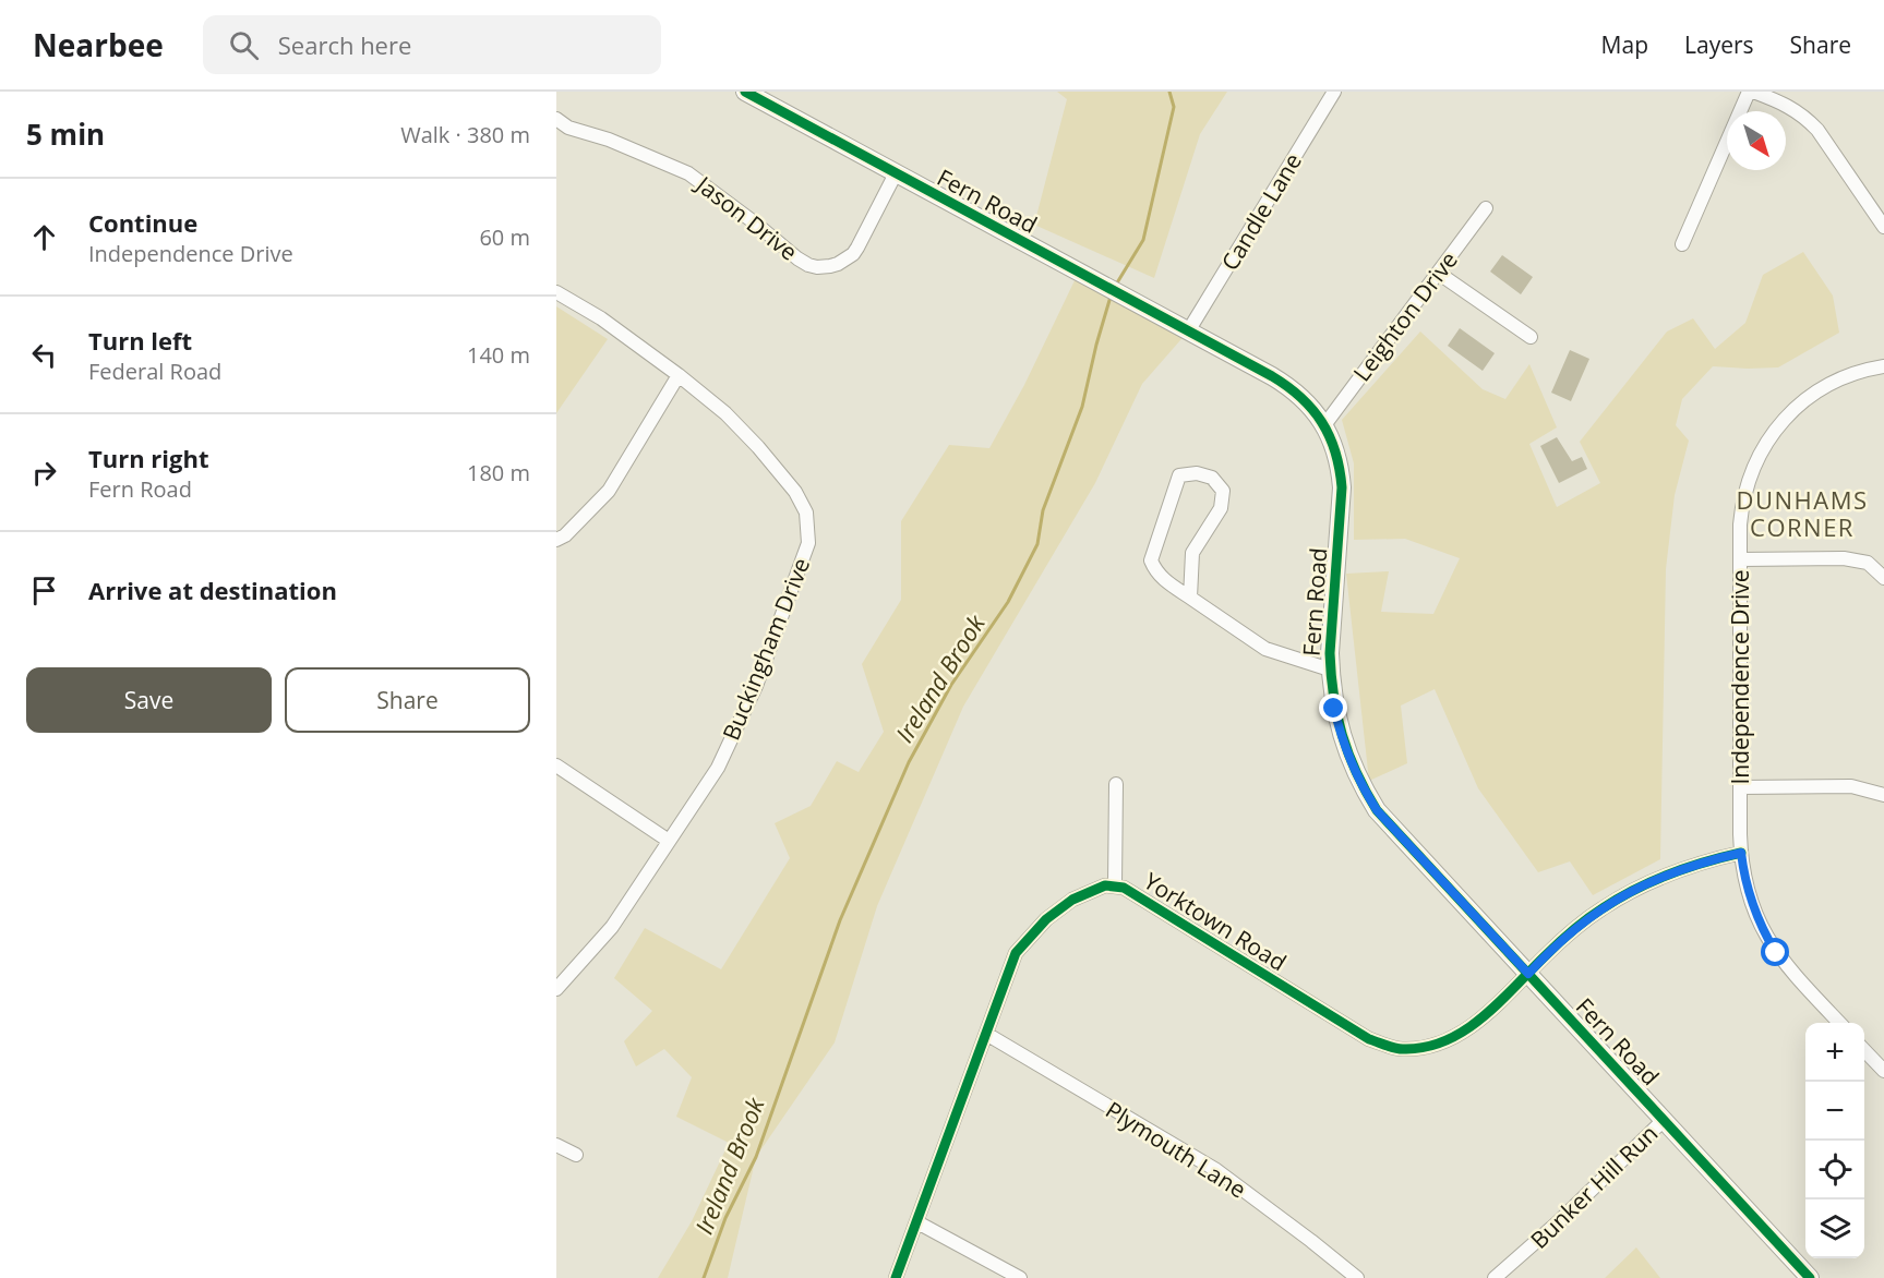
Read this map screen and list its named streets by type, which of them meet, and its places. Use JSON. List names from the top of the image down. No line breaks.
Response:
{"streets":{"street":["Fern Road","Candle Lane","Jason Drive","Leighton Drive","Buckingham Drive","Independence Drive","Yorktown Road","Plymouth Lane","Bunker Hill Run"]},"crossings":[["Fern Road","Candle Lane"],["Fern Road","Jason Drive"],["Fern Road","Leighton Drive"],["Fern Road","Yorktown Road"],["Fern Road","Bunker Hill Run"],["Independence Drive","Yorktown Road"],["Yorktown Road","Plymouth Lane"]],"districts":["DUNHAMS CORNER"],"water":["Ireland Brook"],"north":"bottom right","page":{"header":"Nearbee","search":"Search here","nav":["Map","Layers","Share"],"heading":["5 min","Walk · 380 m"],"list":[["Continue","Independence Drive","60 m"],["Turn left","Federal Road","140 m"],["Turn right","Fern Road","180 m"],"Arrive at destination"],"buttons":["Save","Share"],"map_buttons":["+","−"]}}
